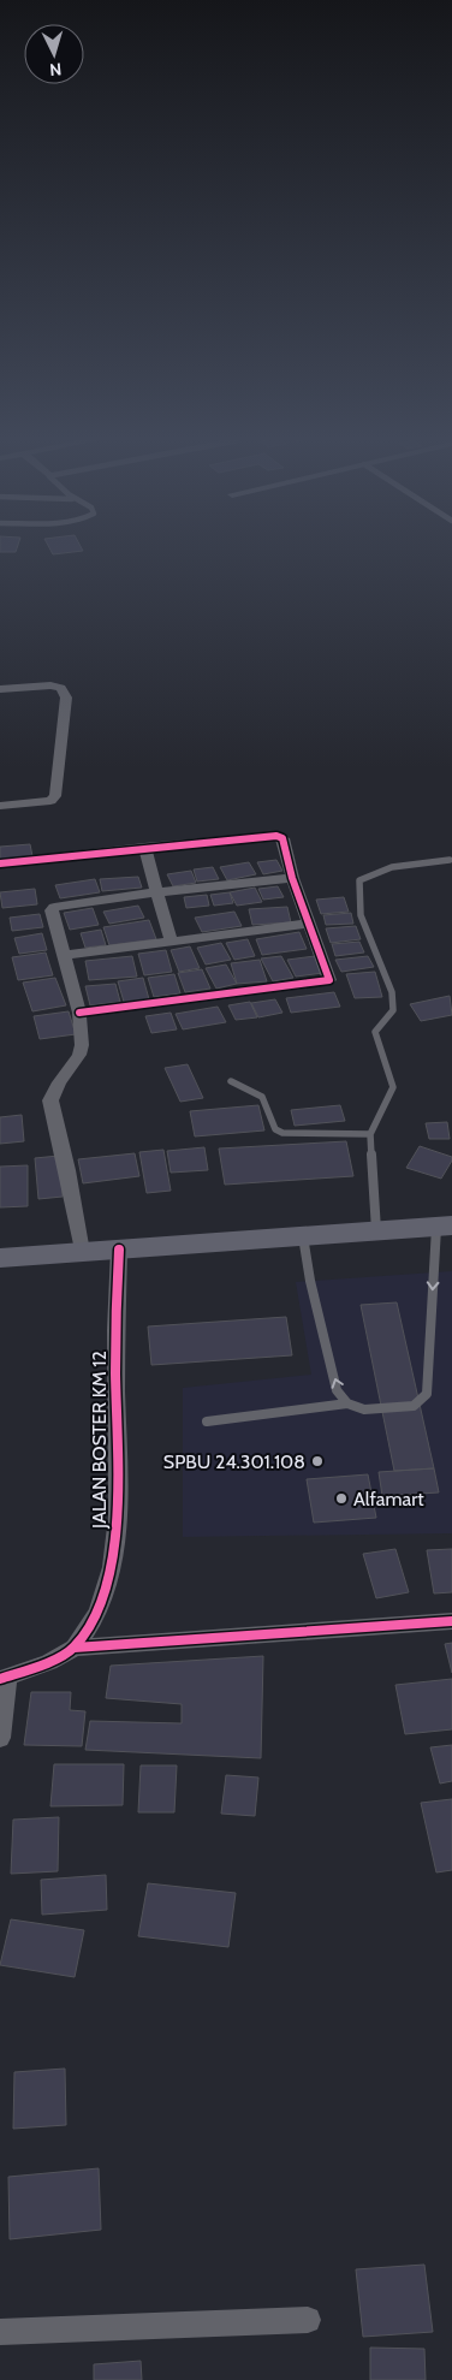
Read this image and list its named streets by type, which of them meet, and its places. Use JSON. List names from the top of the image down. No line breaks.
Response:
{"streets":{"street":["JALAN BOSTER KM 12"]},"places":["SPBU 24.301.108","Alfamart"],"north":"bottom"}
